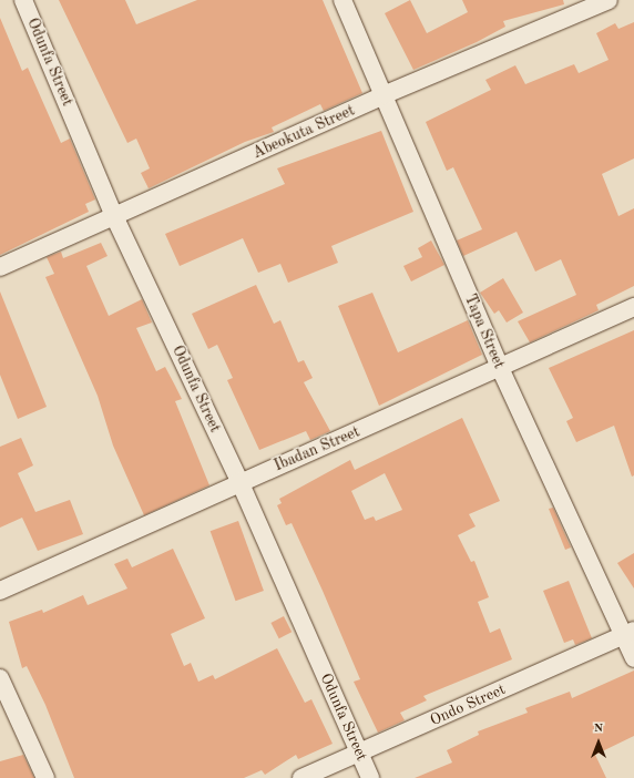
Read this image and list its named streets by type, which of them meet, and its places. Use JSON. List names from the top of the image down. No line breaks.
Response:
{"streets":{"street":["Odunfa Street","Abeokuta Street","Tapa Street","Ibadan Street","Ondo Street"]},"crossings":[["Odunfa Street","Abeokuta Street"],["Odunfa Street","Ibadan Street"],["Odunfa Street","Ondo Street"],["Abeokuta Street","Tapa Street"],["Tapa Street","Ibadan Street"],["Tapa Street","Ondo Street"]],"north":"top"}
